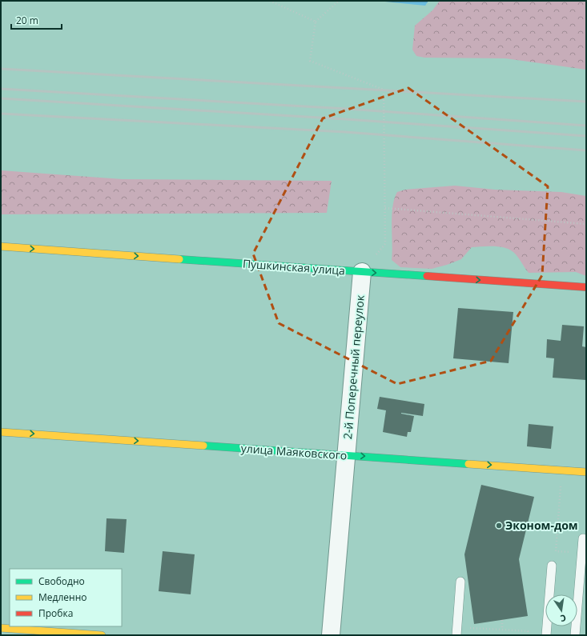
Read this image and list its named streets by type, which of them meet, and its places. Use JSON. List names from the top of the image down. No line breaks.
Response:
{"streets":{"street":["Пушкинская улица","2-й Поперечный переулок","улица Маяковского"]},"crossings":[["Пушкинская улица","2-й Поперечный переулок"],["2-й Поперечный переулок","улица Маяковского"]],"one_way":["Пушкинская улица","улица Маяковского"],"places":["Эконом-дом"],"legend":["Свободно","Медленно","Пробка"],"scale_bar":"20 m","north":"bottom"}
